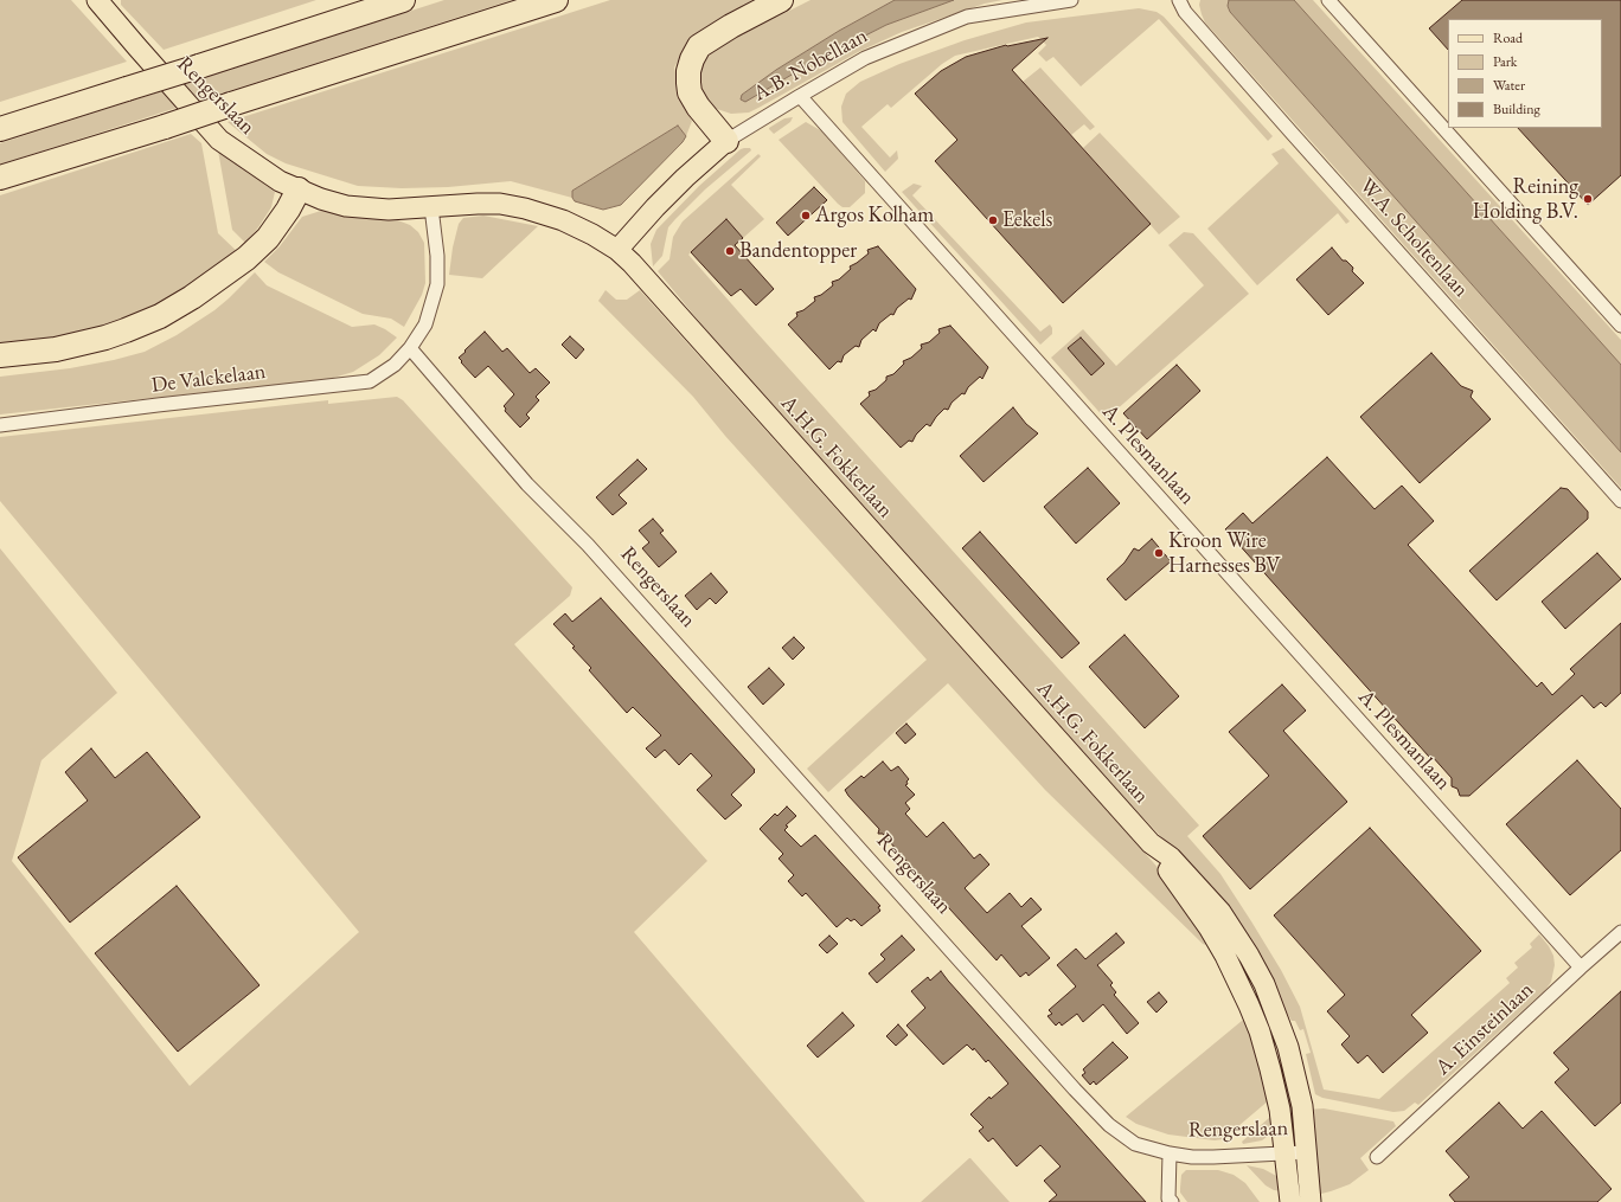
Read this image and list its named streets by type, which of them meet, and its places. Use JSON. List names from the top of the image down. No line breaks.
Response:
{"streets":{"main road":["A.B. Nobellaan","Rengerslaan","A.H.G. Fokkerlaan"],"street":["W.A. Scholtenlaan","De Valckelaan","A. Plesmanlaan","A. Einsteinlaan"]},"crossings":[["A.B. Nobellaan","A. Plesmanlaan"],["A.B. Nobellaan","A.H.G. Fokkerlaan"],["Rengerslaan","De Valckelaan"],["Rengerslaan","A.H.G. Fokkerlaan"],["A. Plesmanlaan","A. Einsteinlaan"]],"places":["Reining Holding B.V.","Argos Kolham","Eekels","Bandentopper","Kroon Wire Harnesses BV"],"legend":["Road","Park","Water","Building"]}
